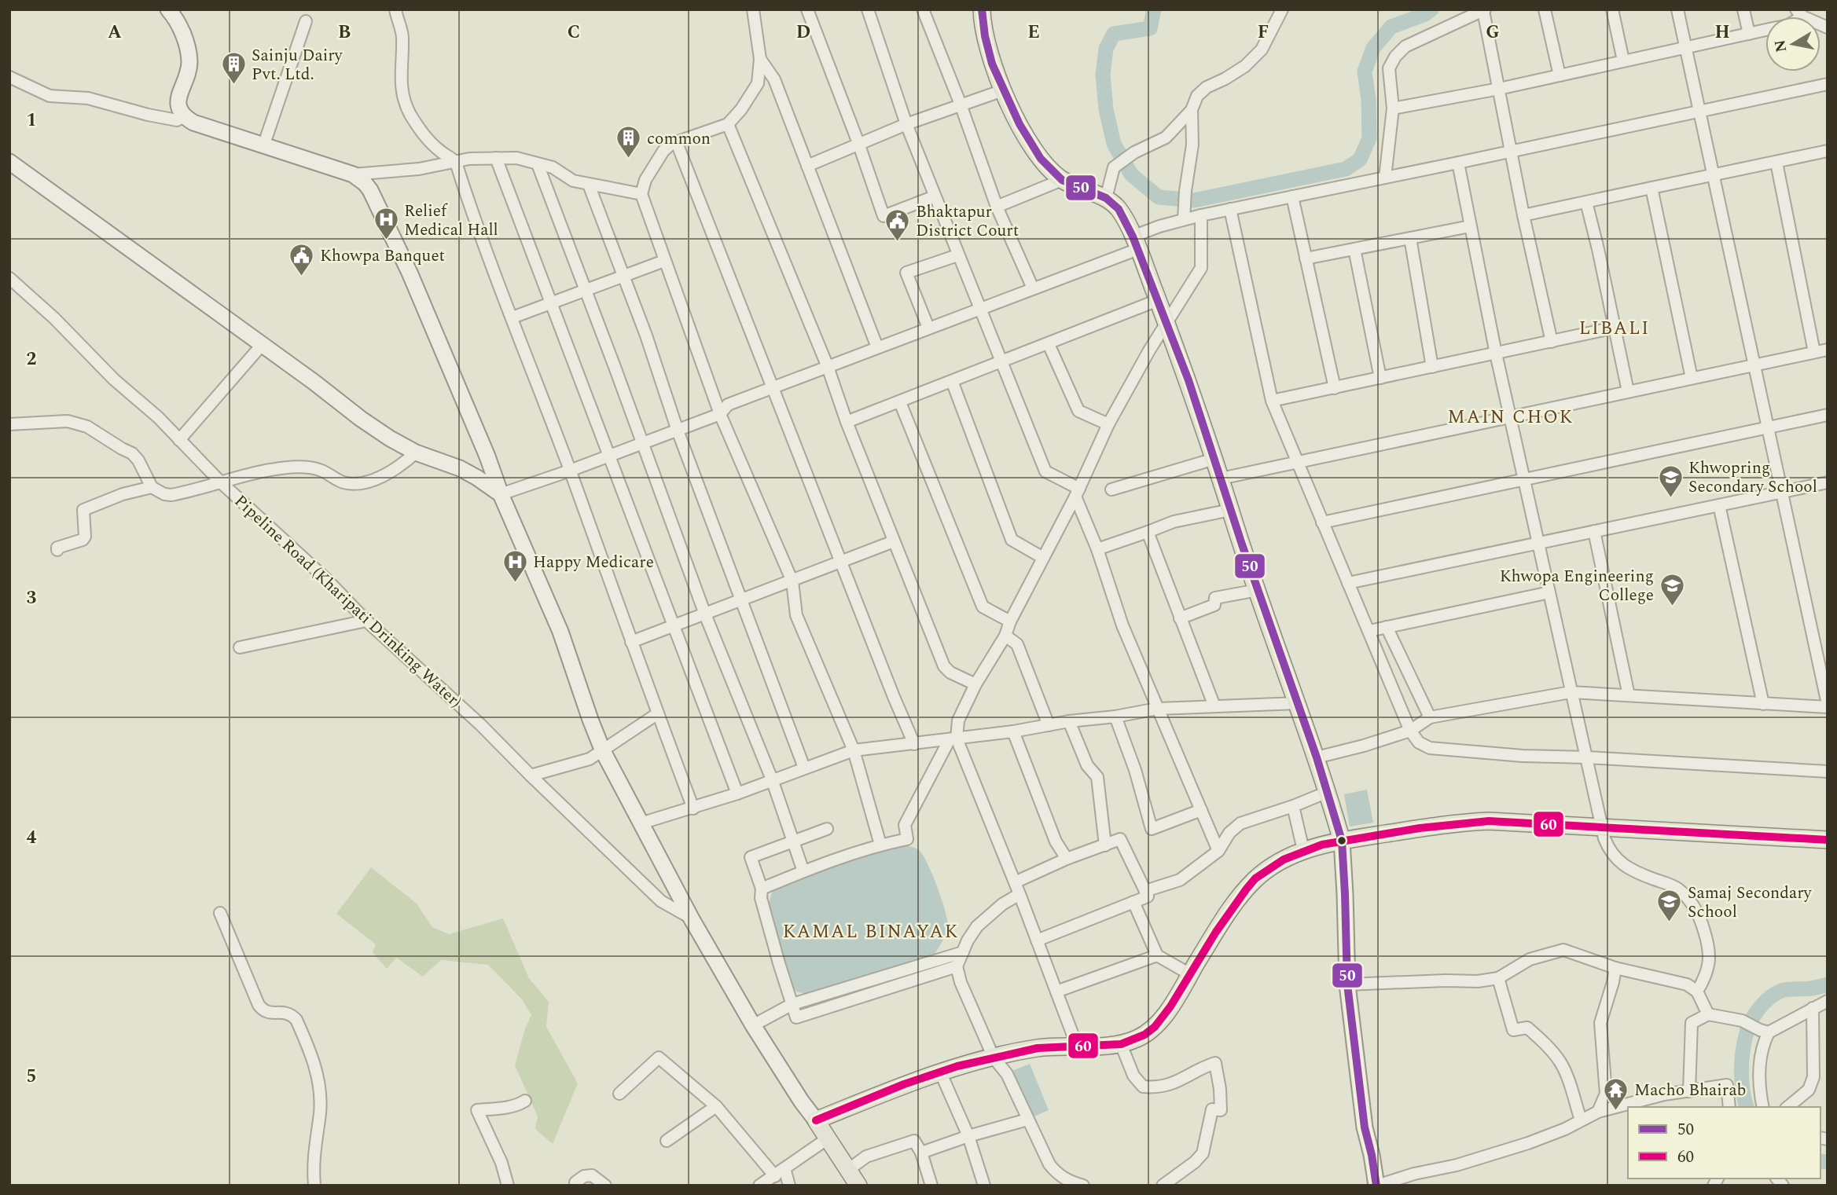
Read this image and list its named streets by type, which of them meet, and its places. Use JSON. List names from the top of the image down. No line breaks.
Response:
{"streets":{"street":["Pipeline Road (Kharipati Drinking Water)"]},"districts":["LIBALI","MAIN CHOK","KAMAL BINAYAK"],"places":{"building":["Sainju Dairy Pvt. Ltd.","common"],"hospital":["Relief Medical Hall","Happy Medicare"],"public building":["Bhaktapur District Court","Khowpa Banquet"],"school or university":["Khwopring Secondary School","Khwopa Engineering College","Samaj Secondary School"],"temple":["Macho Bhairab"]},"lines":["transit line 50","transit line 60"],"legend":["50","60"],"north":"left","grid":{"columns":["A","B","C","D","E","F","G","H"],"rows":["1","2","3","4","5"]}}
